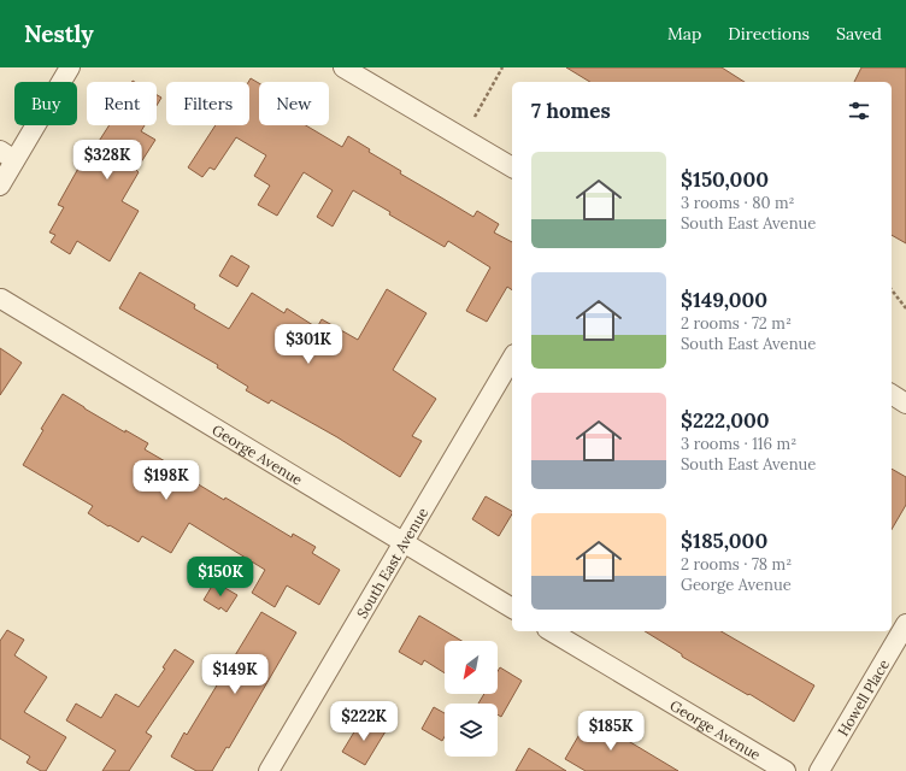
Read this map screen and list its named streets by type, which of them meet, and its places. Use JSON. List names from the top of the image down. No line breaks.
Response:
{"streets":{"street":["George Avenue","South East Avenue","Howell Place"]},"crossings":[["George Avenue","South East Avenue"]],"north":"bottom left","page":{"header":"Nestly","nav":["Map","Directions","Saved"],"chip":["Buy","Rent","Filters","New"],"heading":"7 homes","price":["$328K","$301K","$198K","$150K","$149K","$222K","$185K"],"list":[{"name":"$150,000","note":"3 rooms · 80 m² · South East Avenue"},{"name":"$149,000","note":"2 rooms · 72 m² · South East Avenue"},{"name":"$222,000","note":"3 rooms · 116 m² · South East Avenue"},{"name":"$185,000","note":"2 rooms · 78 m² · George Avenue"}]}}
